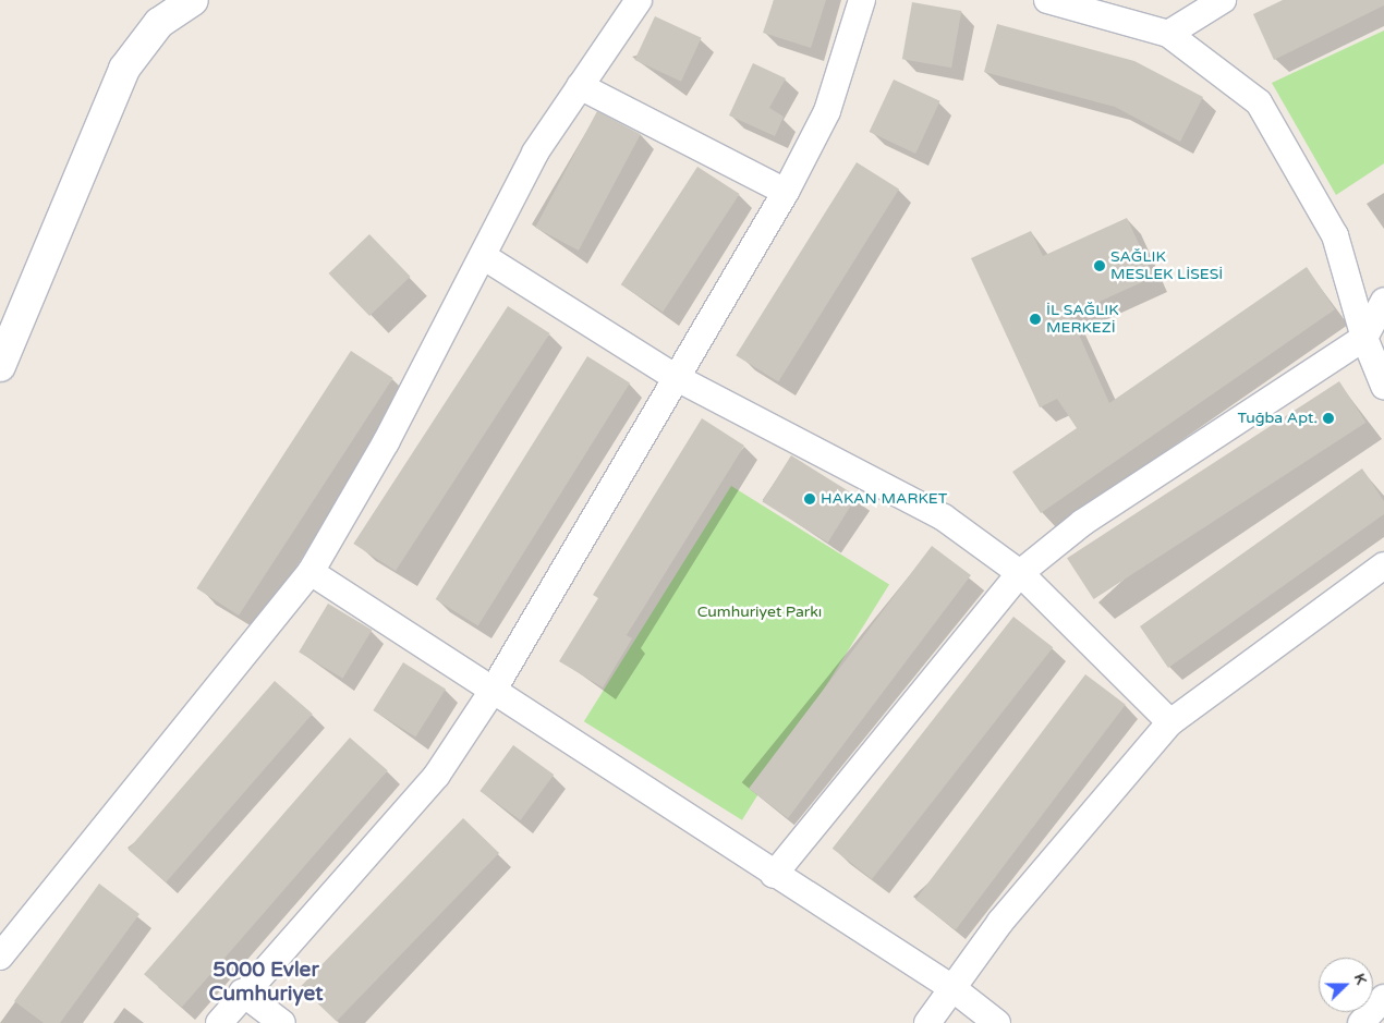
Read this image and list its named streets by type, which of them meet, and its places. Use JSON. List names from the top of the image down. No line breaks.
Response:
{"districts":["5000 Evler Cumhuriyet"],"parks":["Cumhuriyet Parkı"],"places":["SAĞLIK MESLEK LİSESİ","İL SAĞLIK MERKEZİ","Tuğba Apt.","HAKAN MARKET"],"north":"right"}
